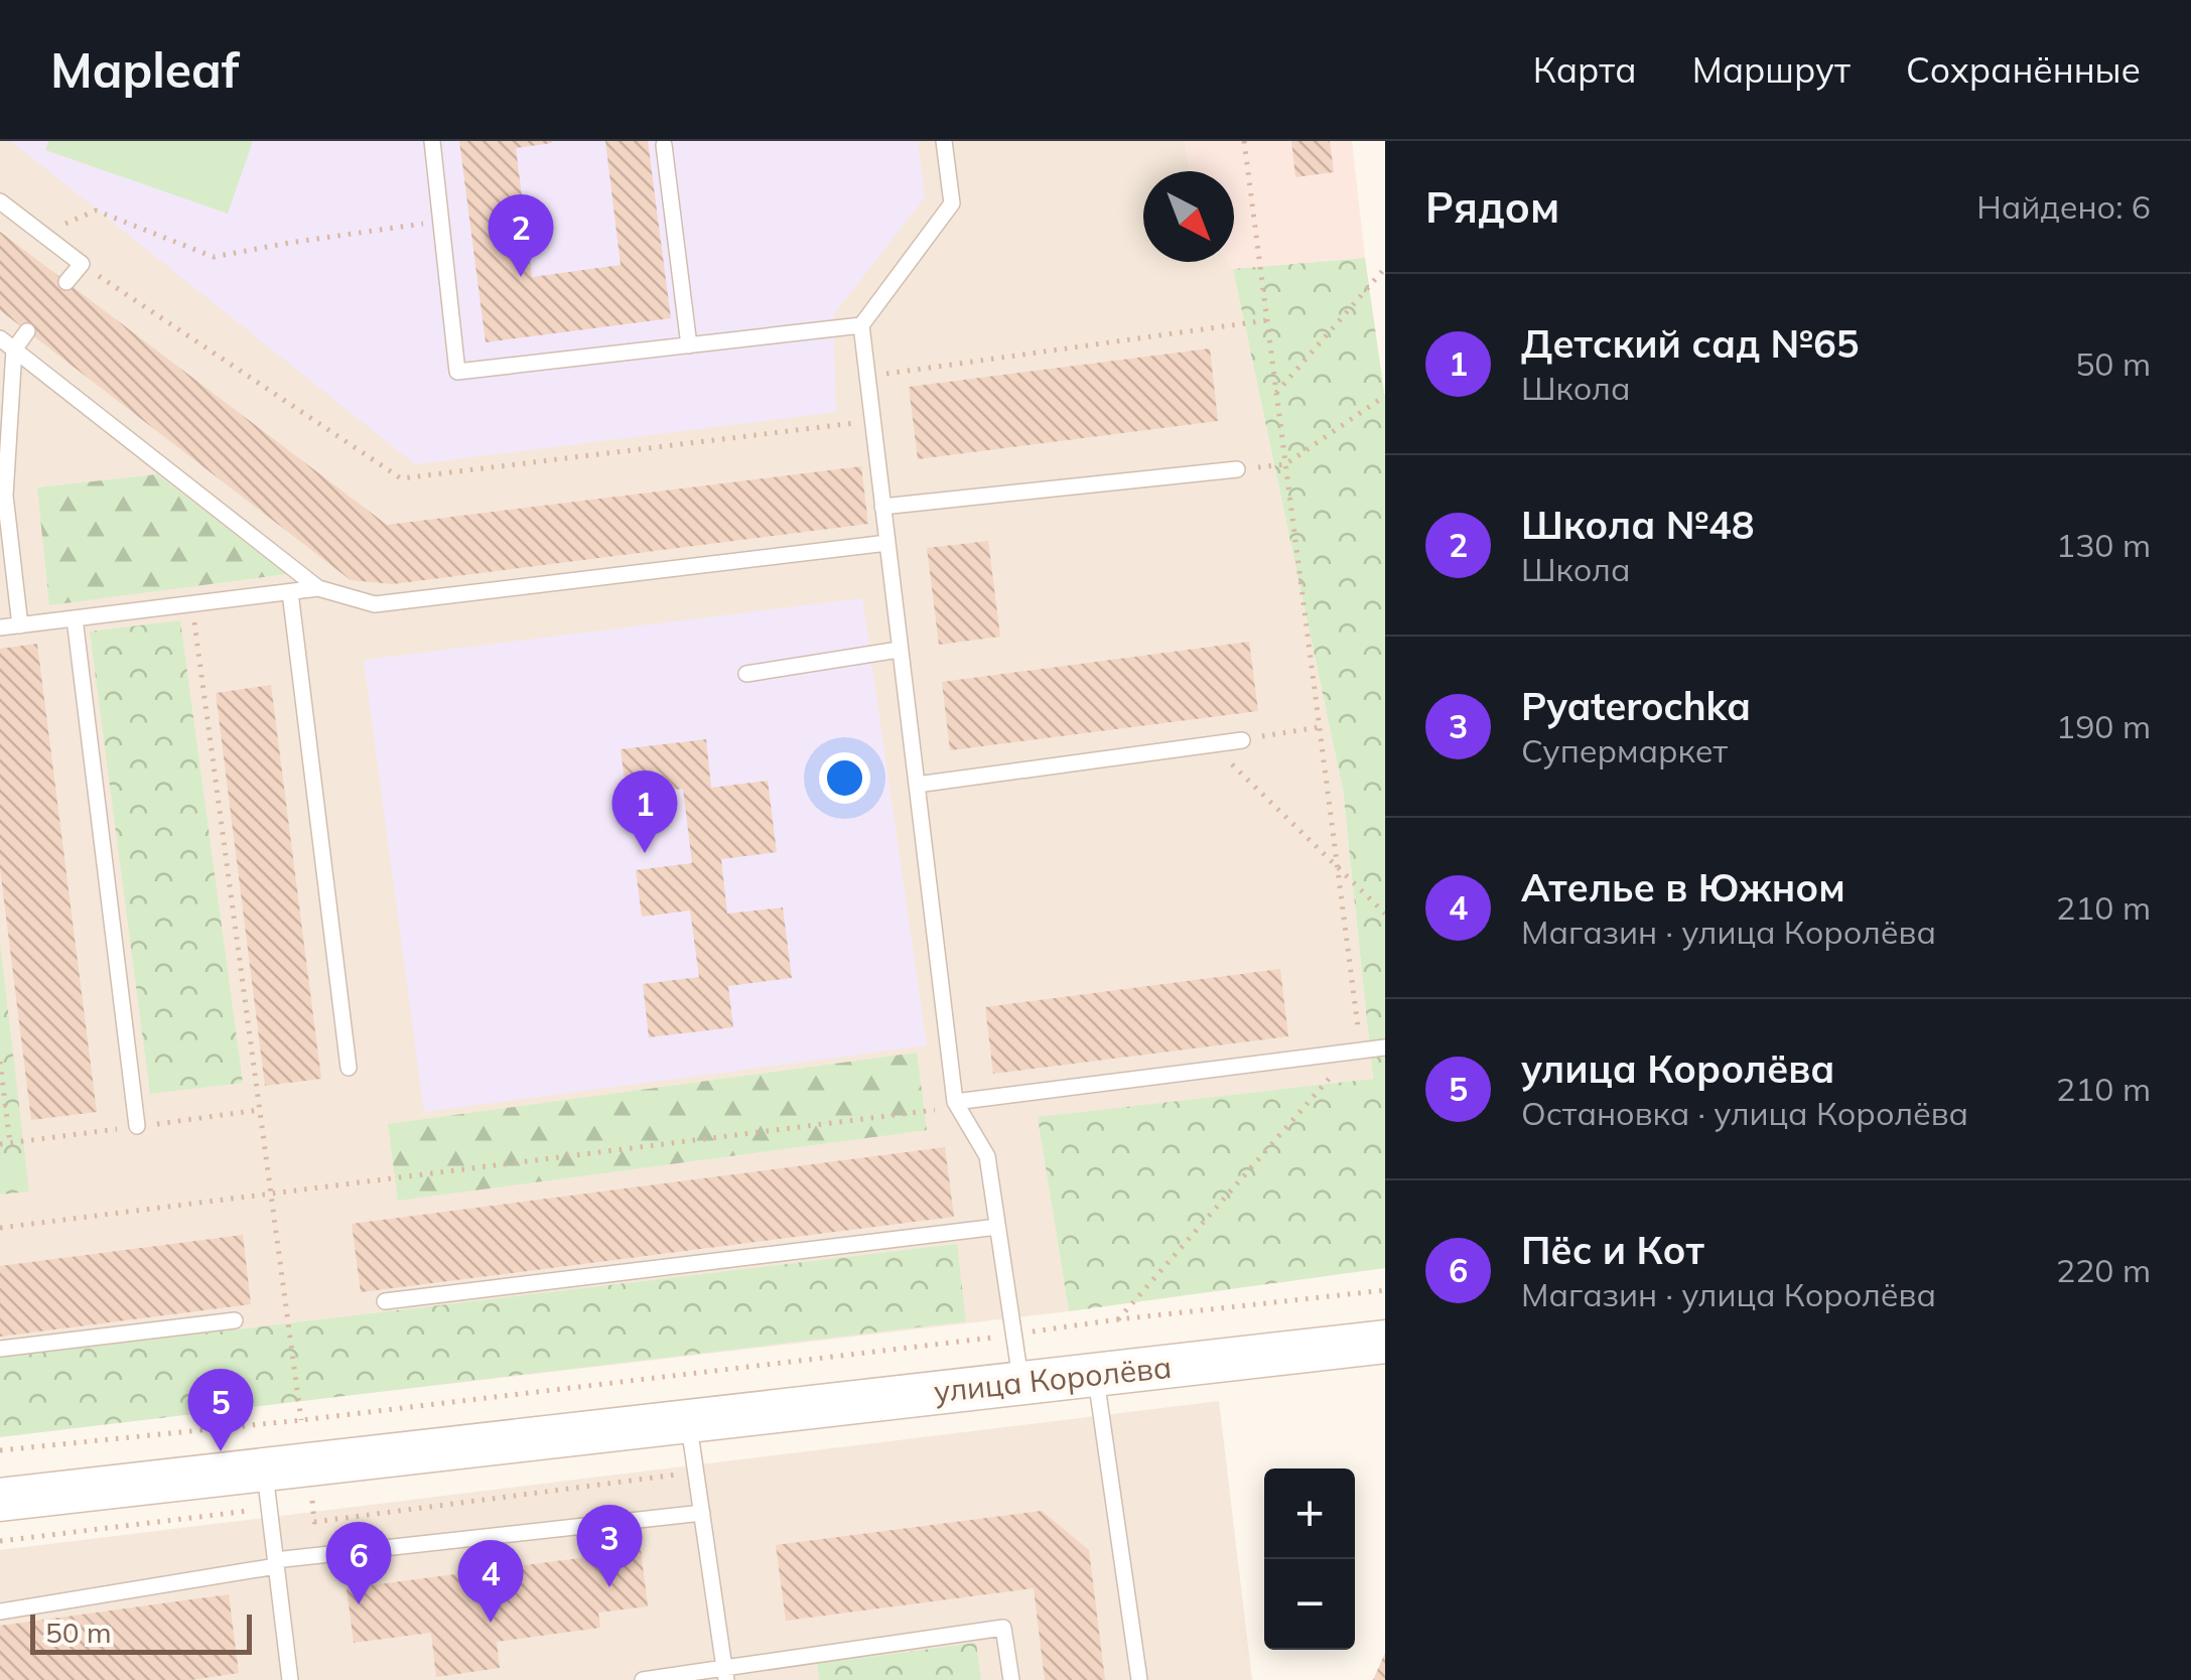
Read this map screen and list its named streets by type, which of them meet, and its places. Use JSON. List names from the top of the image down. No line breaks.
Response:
{"streets":{"main road":["улица Королёва"]},"scale_bar":"50 m","north":"bottom right","page":{"header":"Mapleaf","nav":["Карта","Маршрут","Сохранённые"],"heading":["Рядом","Найдено: 6"],"pins":["2","1","5","3","6","4"],"list":[{"mark":"1","name":"Детский сад №65","note":"Школа","value":"50 m"},{"mark":"2","name":"Школа №48","note":"Школа","value":"130 m"},{"mark":"3","name":"Pyaterochka","note":"Супермаркет","value":"190 m"},{"mark":"4","name":"Ателье в Южном","note":"Магазин · улица Королёва","value":"210 m"},{"mark":"5","name":"улица Королёва","note":"Остановка · улица Королёва","value":"210 m"},{"mark":"6","name":"Пёс и Кот","note":"Магазин · улица Королёва","value":"220 m"}],"map_buttons":["+","−"],"scale":"50 m"}}
